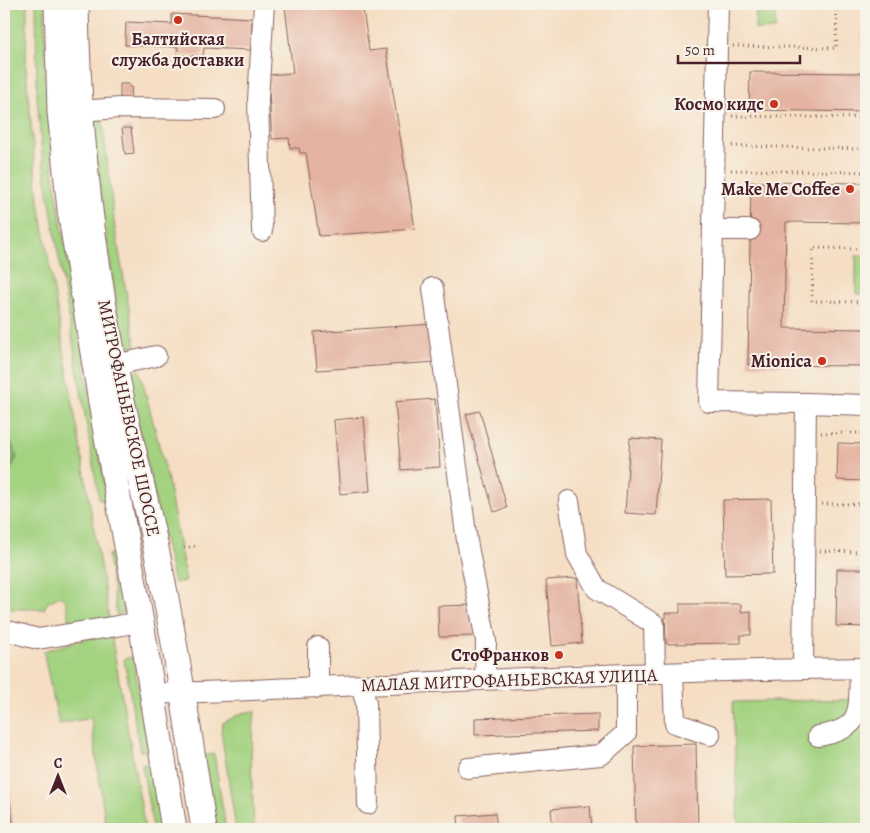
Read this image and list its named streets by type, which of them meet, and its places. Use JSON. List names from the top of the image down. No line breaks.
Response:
{"streets":{"main road":["МИТРОФАНЬЕВСКОЕ ШОССЕ"],"street":["МАЛАЯ МИТРОФАНЬЕВСКАЯ УЛИЦА"]},"crossings":[["МИТРОФАНЬЕВСКОЕ ШОССЕ","МАЛАЯ МИТРОФАНЬЕВСКАЯ УЛИЦА"]],"places":["Балтийская служба доставки","Космо кидс","Make Me Coffee","Mionica","СтоФранков"],"scale_bar":"50 m","north":"top"}
